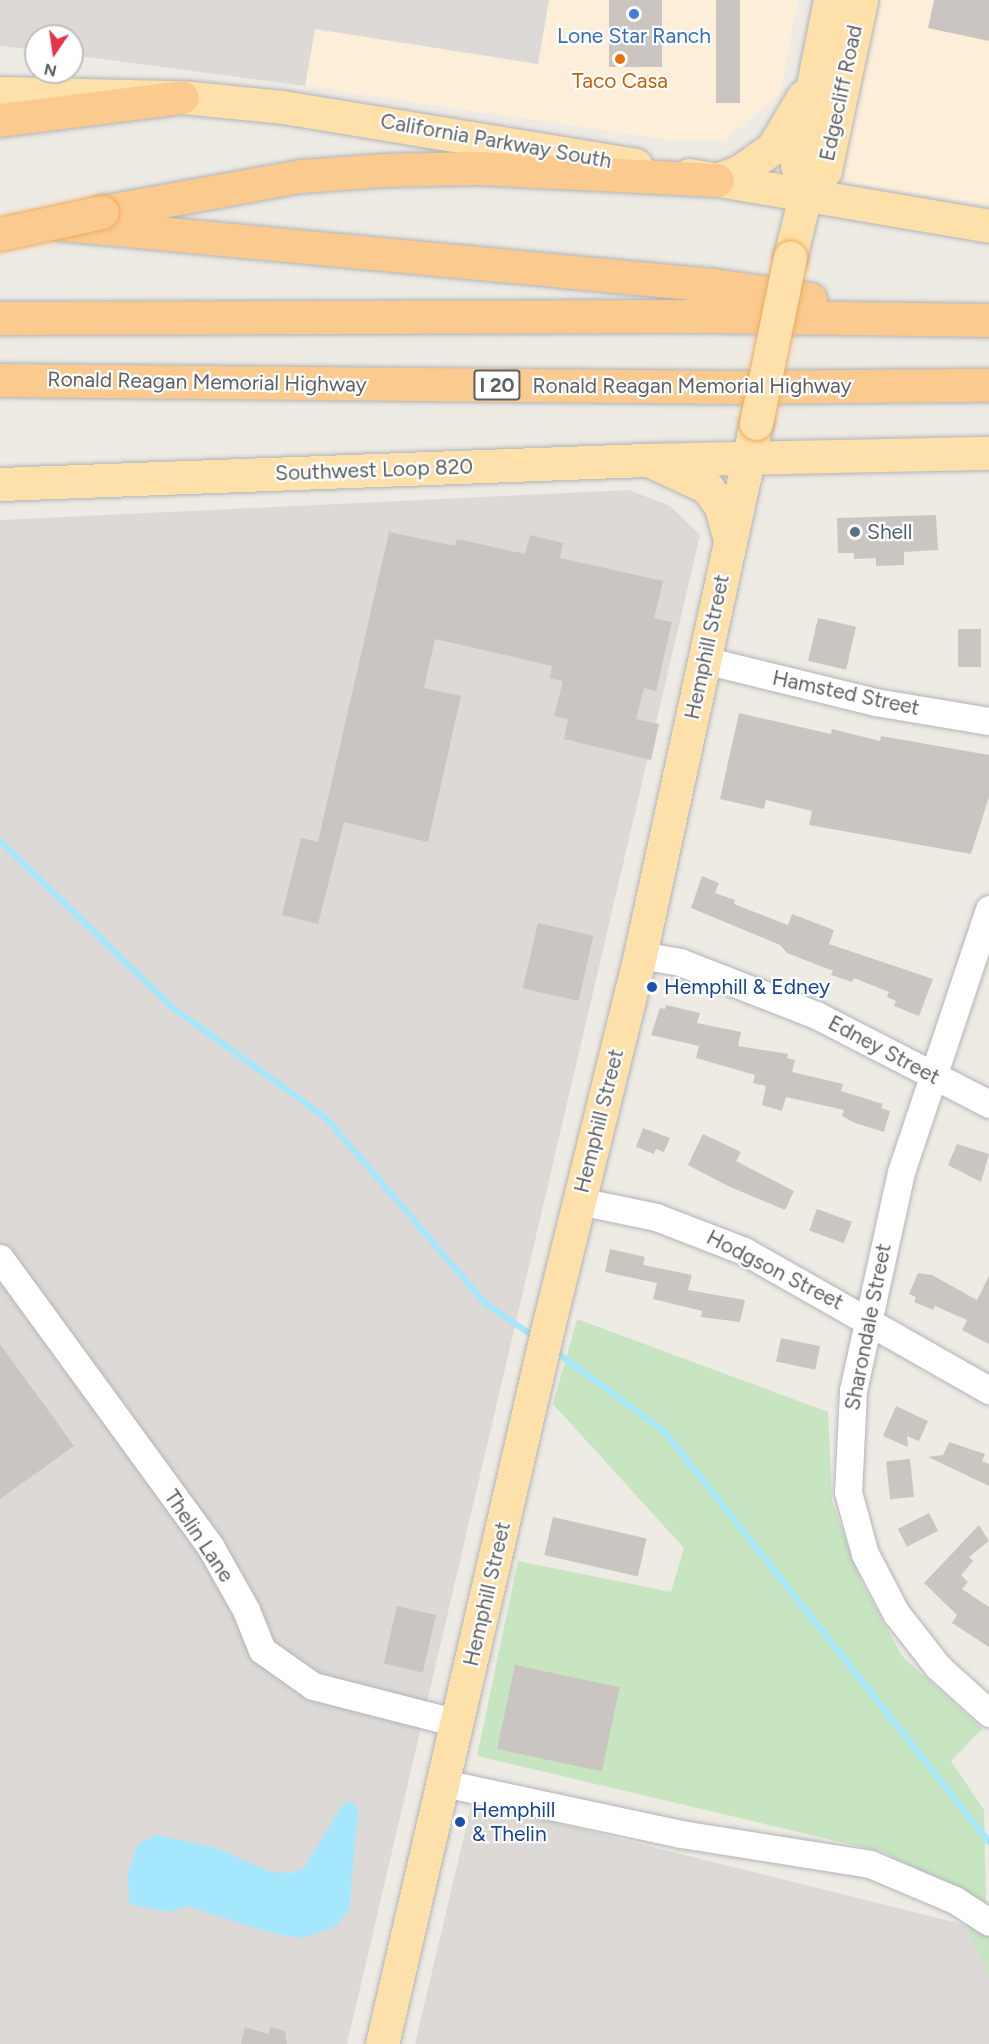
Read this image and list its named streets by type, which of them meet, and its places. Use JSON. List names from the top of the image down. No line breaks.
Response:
{"streets":{"highway":["Ronald Reagan Memorial Highway","I 20"],"main road":["Edgecliff Road","California Parkway South","Southwest Loop 820","Hemphill Street"],"street":["Hamsted Street","Edney Street","Hodgson Street","Sharondale Street","Thelin Lane"]},"crossings":[["Edgecliff Road","California Parkway South"],["Edgecliff Road","Hemphill Street"],["California Parkway South","Hemphill Street"],["Southwest Loop 820","Hemphill Street"],["Hemphill Street","Hamsted Street"],["Hemphill Street","Edney Street"],["Hemphill Street","Hodgson Street"],["Hemphill Street","Thelin Lane"],["Edney Street","Sharondale Street"],["Hodgson Street","Sharondale Street"]],"places":["Lone Star Ranch","Taco Casa","Shell","Hemphill & Edney","Hemphill & Thelin"],"north":"bottom"}
